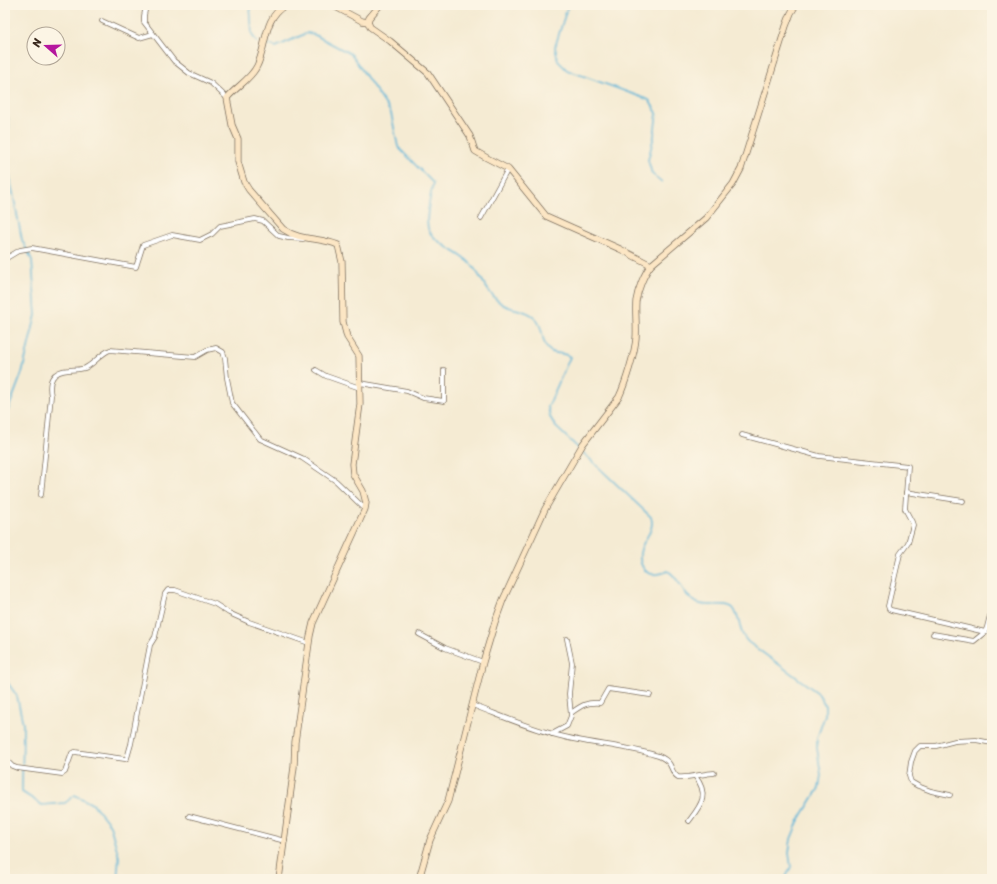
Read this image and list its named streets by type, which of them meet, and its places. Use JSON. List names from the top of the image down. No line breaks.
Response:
{"north":"left"}
